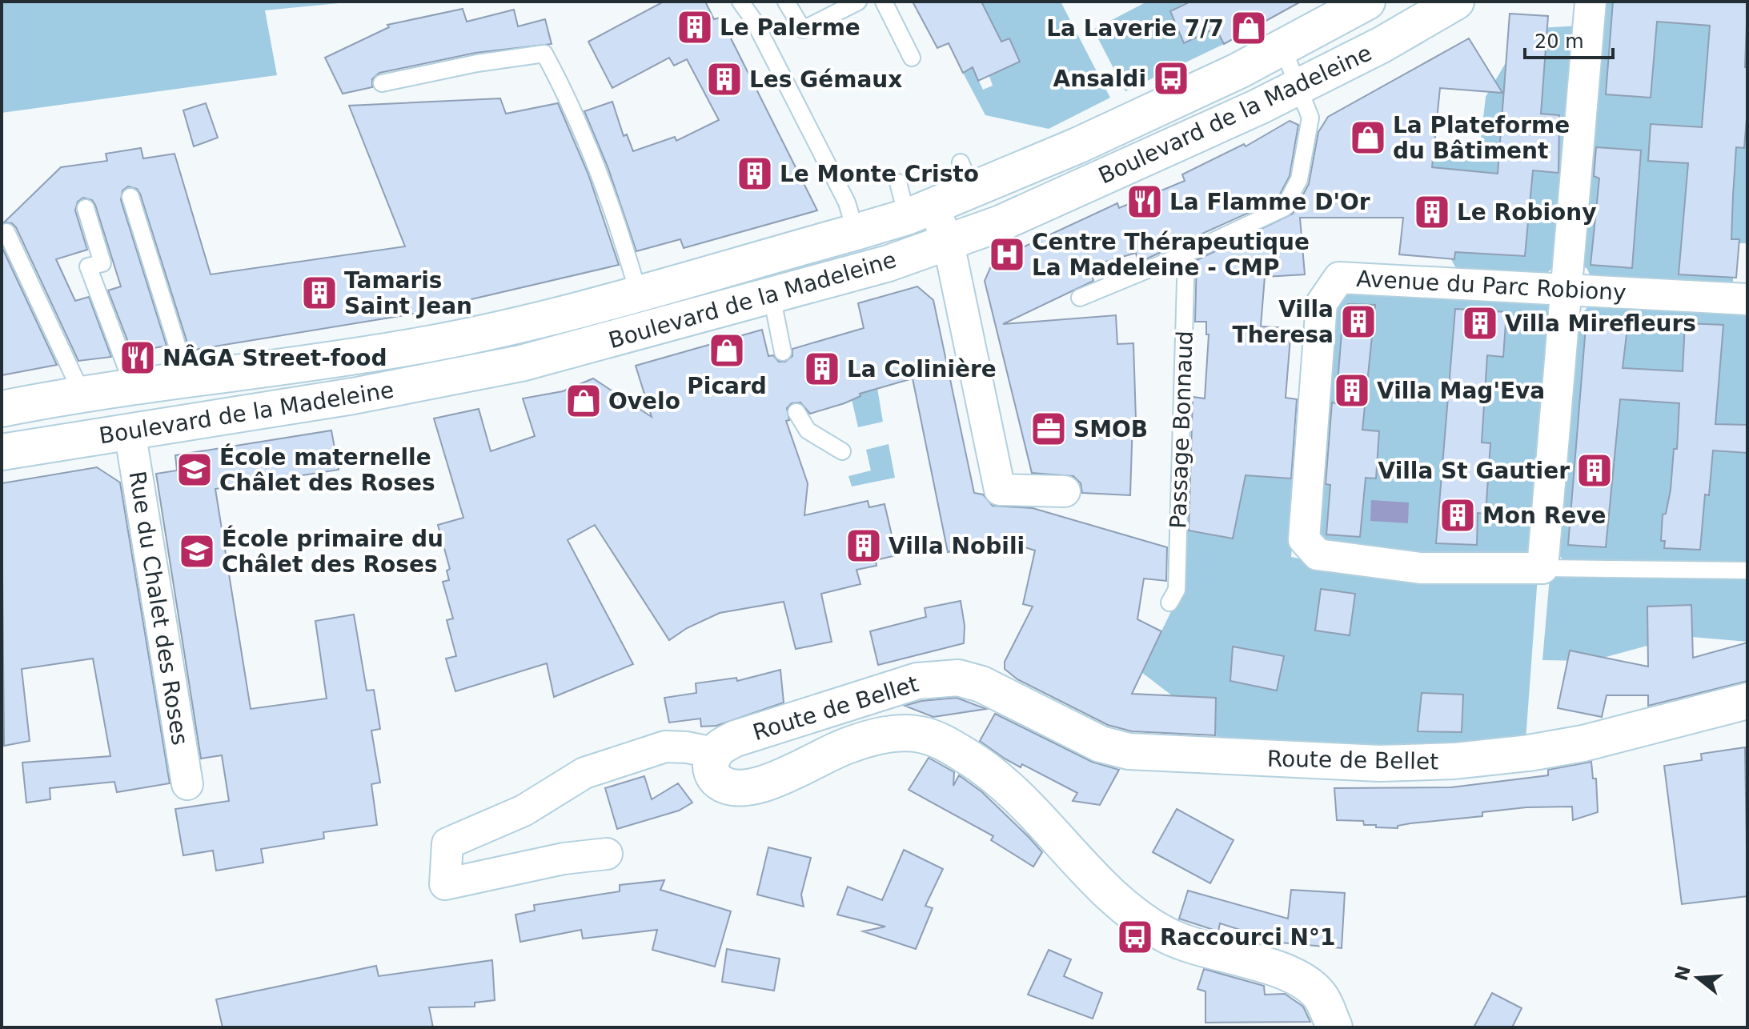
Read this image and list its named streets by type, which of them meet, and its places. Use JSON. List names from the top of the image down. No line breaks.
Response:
{"streets":{"street":["Boulevard de la Madeleine","Avenue du Parc Robiony","Rue du Chalet des Roses","Route de Bellet"],"lane":["Passage Bonnaud"]},"crossings":[["Boulevard de la Madeleine","Rue du Chalet des Roses"]],"places":{"building":["Le Palerme","Les Gémaux","Le Monte Cristo","Le Robiony","Tamaris Saint Jean","Villa Theresa","Villa Mirefleurs","La Colinière","Villa Mag'Eva","Villa St Gautier","Mon Reve","Villa Nobili"],"shop":["La Laverie 7/7","La Plateforme du Bâtiment","Picard","Ovelo"],"bus stop":["Ansaldi","Raccourci N°1"],"restaurant":["La Flamme D'Or","NÂGA Street-food"],"hospital":["Centre Thérapeutique La Madeleine - CMP"],"office":["SMOB"],"school or university":["École maternelle Châlet des Roses","École primaire du Châlet des Roses"]},"scale_bar":"20 m","north":"left"}
